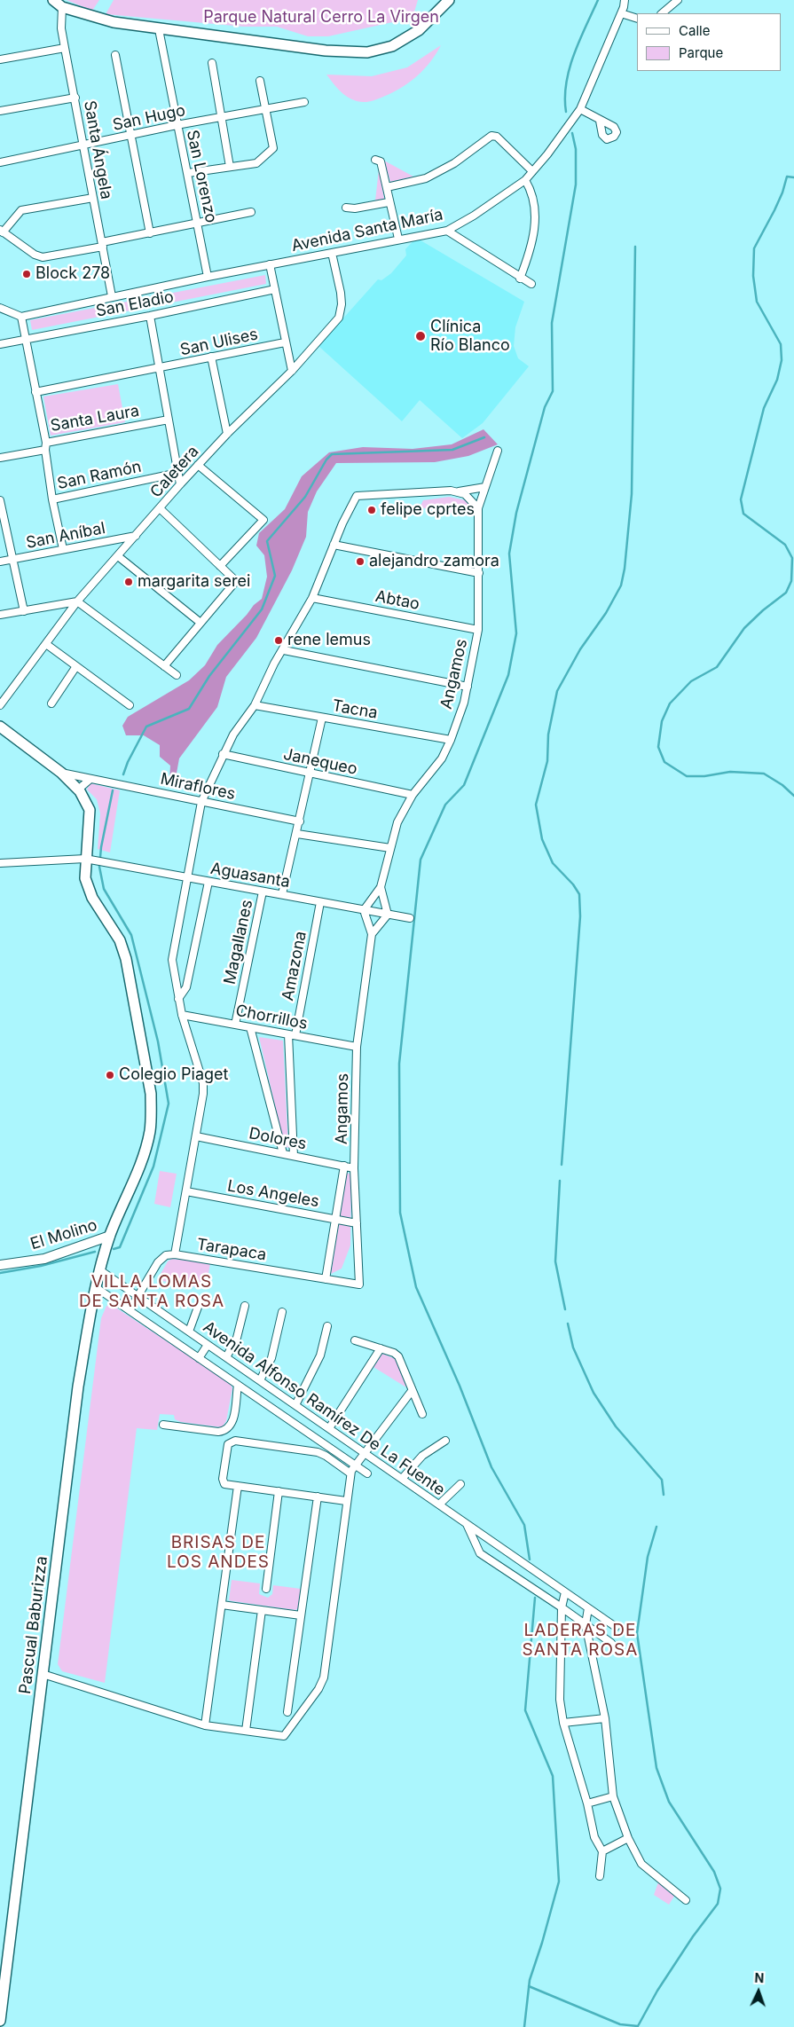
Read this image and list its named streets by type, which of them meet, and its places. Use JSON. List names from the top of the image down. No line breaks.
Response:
{"streets":{"main road":["Pascual Baburizza"],"street":["San Hugo","Santa Ángela","San Lorenzo","Avenida Santa María","San Eladio","San Ulises","Santa Laura","Caletera","San Ramón","San Aníbal","Abtao","Angamos","Tacna","Janequeo","Miraflores","Aguasanta","Magallanes","Amazona","Chorrillos","Dolores","Los Angeles","El Molino","Tarapaca","Avenida Alfonso Ramírez De La Fuente"]},"crossings":[["San Hugo","Santa Ángela"],["San Hugo","San Lorenzo"],["Santa Ángela","Avenida Santa María"],["San Lorenzo","Avenida Santa María"],["Avenida Santa María","Santa Laura"],["Avenida Santa María","Caletera"],["San Eladio","Santa Laura"],["San Ulises","Santa Laura"],["Caletera","San Aníbal"],["Abtao","Angamos"],["Angamos","Tacna"],["Angamos","Janequeo"],["Angamos","Aguasanta"],["Angamos","Chorrillos"],["Angamos","Dolores"],["Angamos","Los Angeles"],["Angamos","Tarapaca"],["Miraflores","Pascual Baburizza"],["Aguasanta","Magallanes"],["Aguasanta","Amazona"],["Aguasanta","Pascual Baburizza"],["Magallanes","Chorrillos"],["Amazona","Chorrillos"],["Amazona","Dolores"],["El Molino","Pascual Baburizza"],["Tarapaca","Avenida Alfonso Ramírez De La Fuente"],["Avenida Alfonso Ramírez De La Fuente","Pascual Baburizza"]],"districts":["VILLA LOMAS DE SANTA ROSA","BRISAS DE LOS ANDES","LADERAS DE SANTA ROSA"],"parks":["Parque Natural Cerro La Virgen"],"places":["Block 278","Clínica Río Blanco","felipe cprtes","alejandro zamora","margarita serei","rene lemus","Colegio Piaget"],"legend":["Calle","Parque"],"north":"top"}
